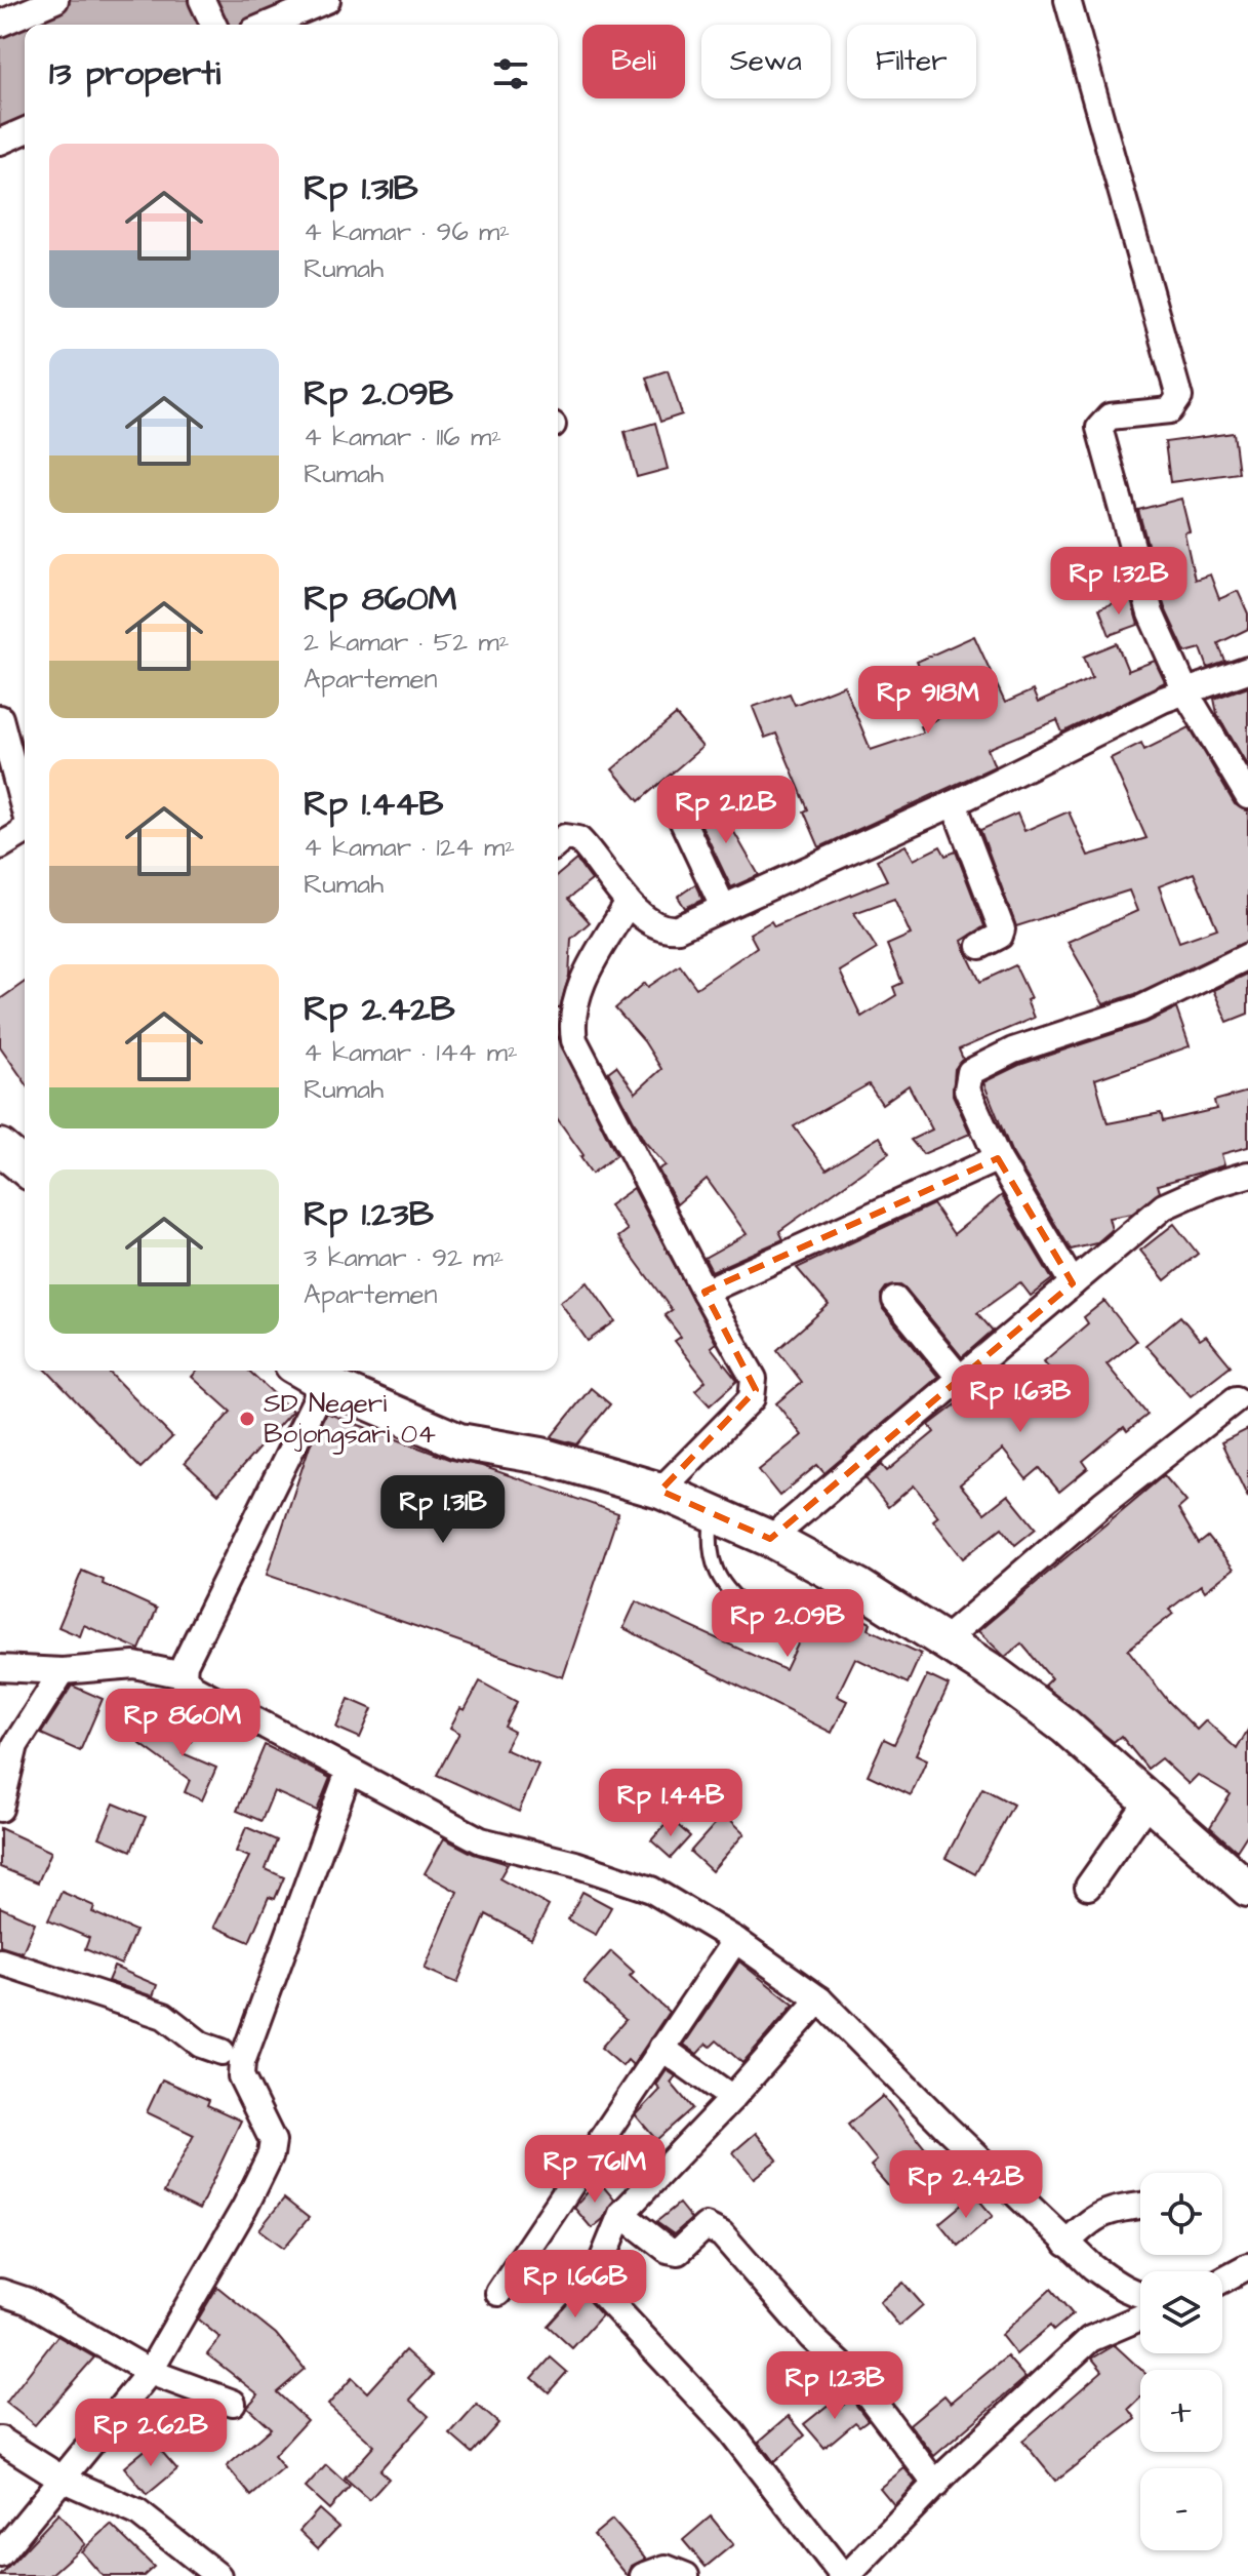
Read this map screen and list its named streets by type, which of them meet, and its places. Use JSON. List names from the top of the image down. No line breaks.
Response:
{"places":["SD Negeri Bojongsari 04"],"page":{"chip":["Beli","Sewa","Filter"],"heading":"13 properti","list":[{"name":"Rp 1.31B","note":"4 kamar · 96 m² · Rumah"},{"name":"Rp 2.09B","note":"4 kamar · 116 m² · Rumah"},{"name":"Rp 860M","note":"2 kamar · 52 m² · Apartemen"},{"name":"Rp 1.44B","note":"4 kamar · 124 m² · Rumah"},{"name":"Rp 2.42B","note":"4 kamar · 144 m² · Rumah"},{"name":"Rp 1.23B","note":"3 kamar · 92 m² · Apartemen"}],"price":["Rp 1.32B","Rp 918M","Rp 2.12B","Rp 1.63B","Rp 1.31B","Rp 2.09B","Rp 860M","Rp 1.44B","Rp 761M","Rp 2.42B","Rp 1.66B","Rp 1.23B","Rp 2.62B"],"map_buttons":["+","−"]}}
